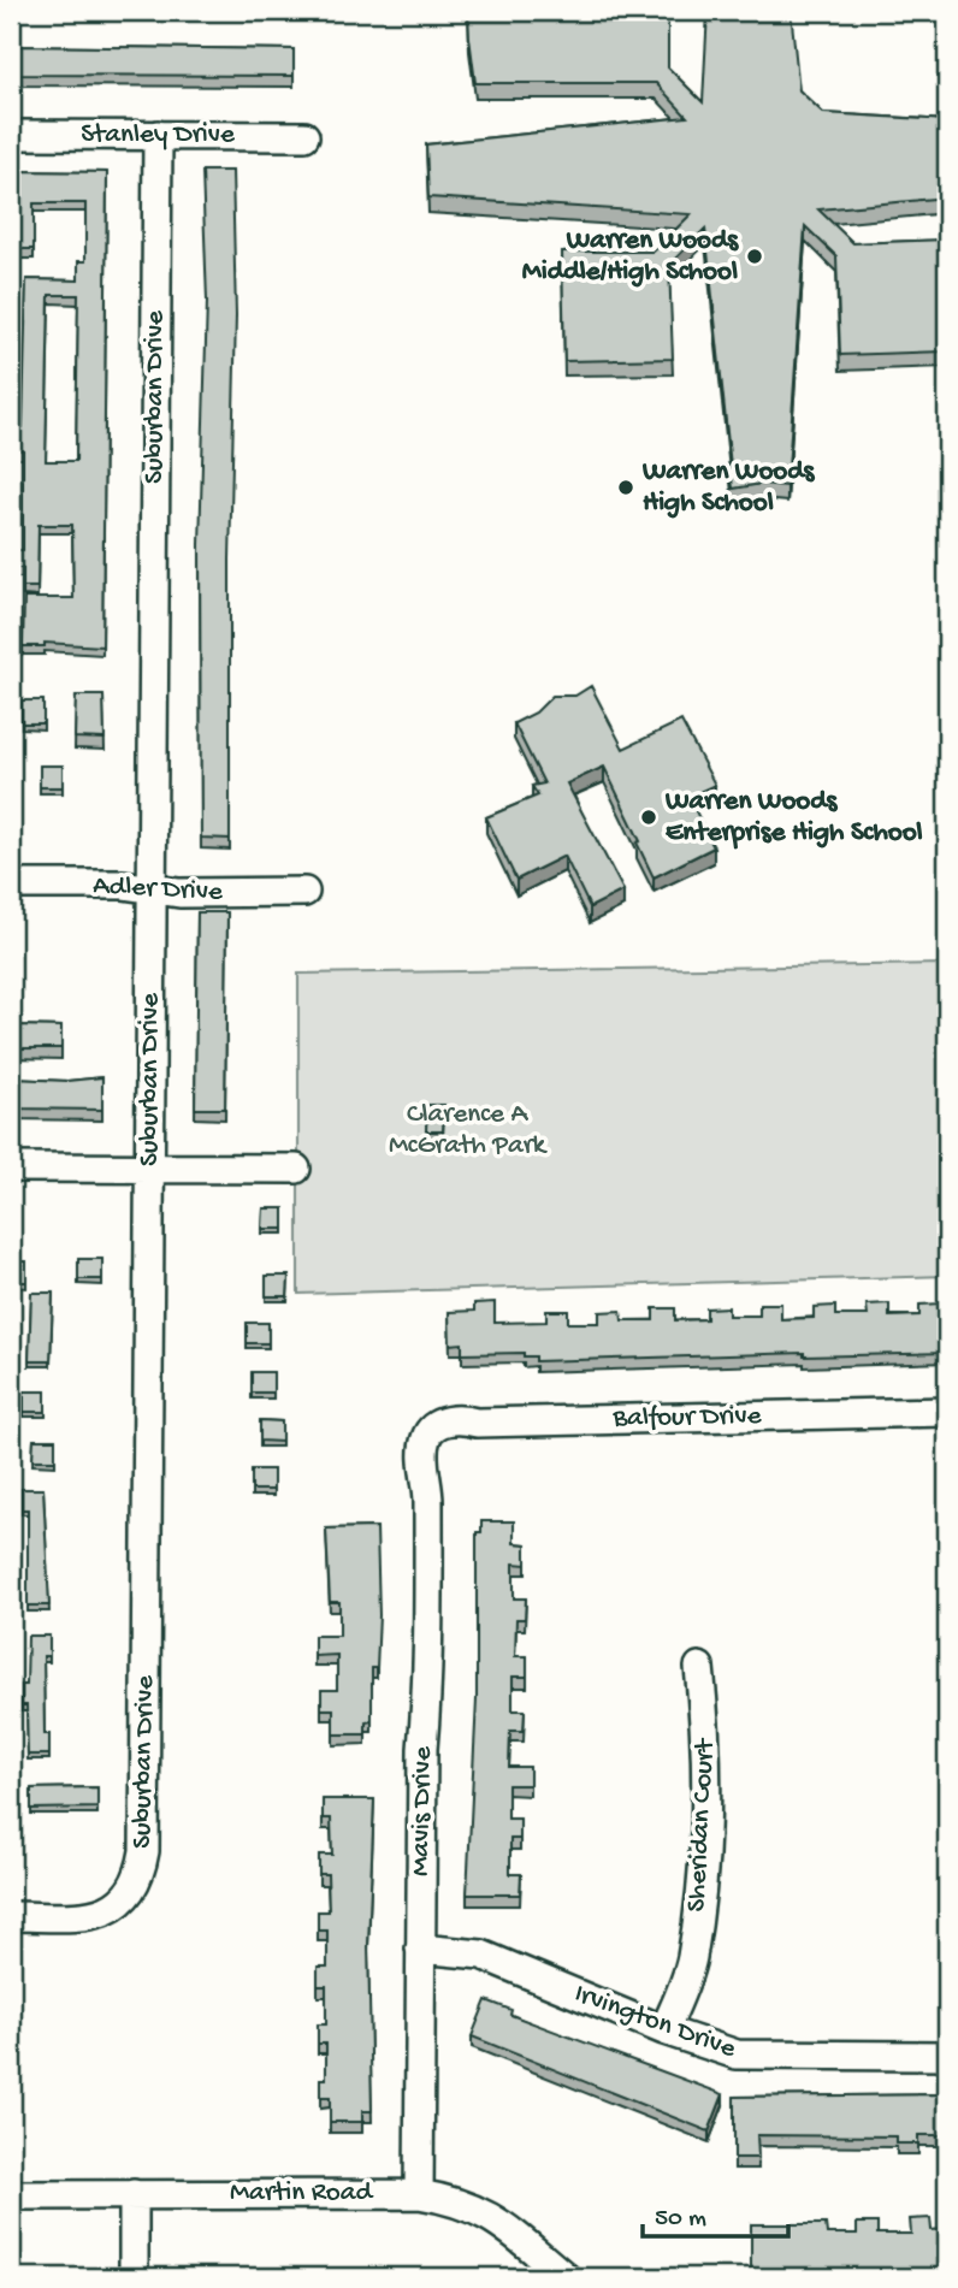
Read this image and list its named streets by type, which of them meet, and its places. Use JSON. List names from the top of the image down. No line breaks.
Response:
{"streets":{"street":["Stanley Drive","Suburban Drive","Adler Drive","Balfour Drive","Mavis Drive","Sheridan Court","Irvington Drive","Martin Road"]},"crossings":[["Stanley Drive","Suburban Drive"],["Suburban Drive","Adler Drive"],["Balfour Drive","Mavis Drive"],["Mavis Drive","Irvington Drive"],["Mavis Drive","Martin Road"],["Sheridan Court","Irvington Drive"]],"parks":["Clarence A McGrath Park"],"places":["Warren Woods Middle/High School","Warren Woods High School","Warren Woods Enterprise High School"],"scale_bar":"50 m"}
